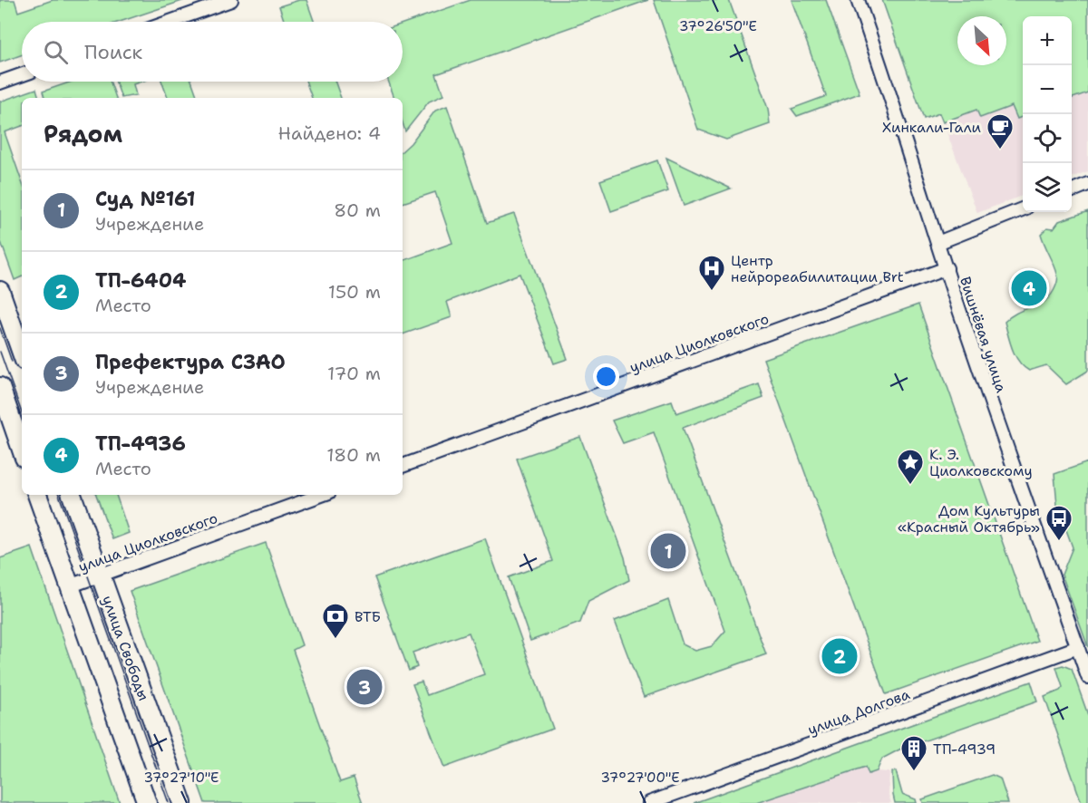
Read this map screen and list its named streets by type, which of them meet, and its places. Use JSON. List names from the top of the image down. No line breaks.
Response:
{"streets":{"main road":["улица Свободы"],"street":["Вишнёвая улица","улица Циолковского","улица Долгова"]},"crossings":[["Вишнёвая улица","улица Циолковского"],["Вишнёвая улица","улица Долгова"],["улица Циолковского","улица Свободы"]],"places":{"cafe":["Хинкали-Гали"],"hospital":["Центр нейрореабилитации Brt"],"place":["К. Э. Циолковскому"],"bus stop":["Дом Культуры «Красный Октябрь»"],"bank":["ВТБ"],"building":["ТП-4939"]},"north":"bottom right","page":{"map_buttons":["+","−"],"search":"Поиск","heading":["Рядом","Найдено: 4"],"list":[{"mark":"1","name":"Суд №161","note":"Учреждение","value":"80 m"},{"mark":"2","name":"ТП-6404","note":"Место","value":"150 m"},{"mark":"3","name":"Префектура СЗАО","note":"Учреждение","value":"170 m"},{"mark":"4","name":"ТП-4936","note":"Место","value":"180 m"}],"pins":["4","1","2","3"]},"coordinates":["37°26'50\"E","37°27'10\"E","37°27'00\"E"]}
